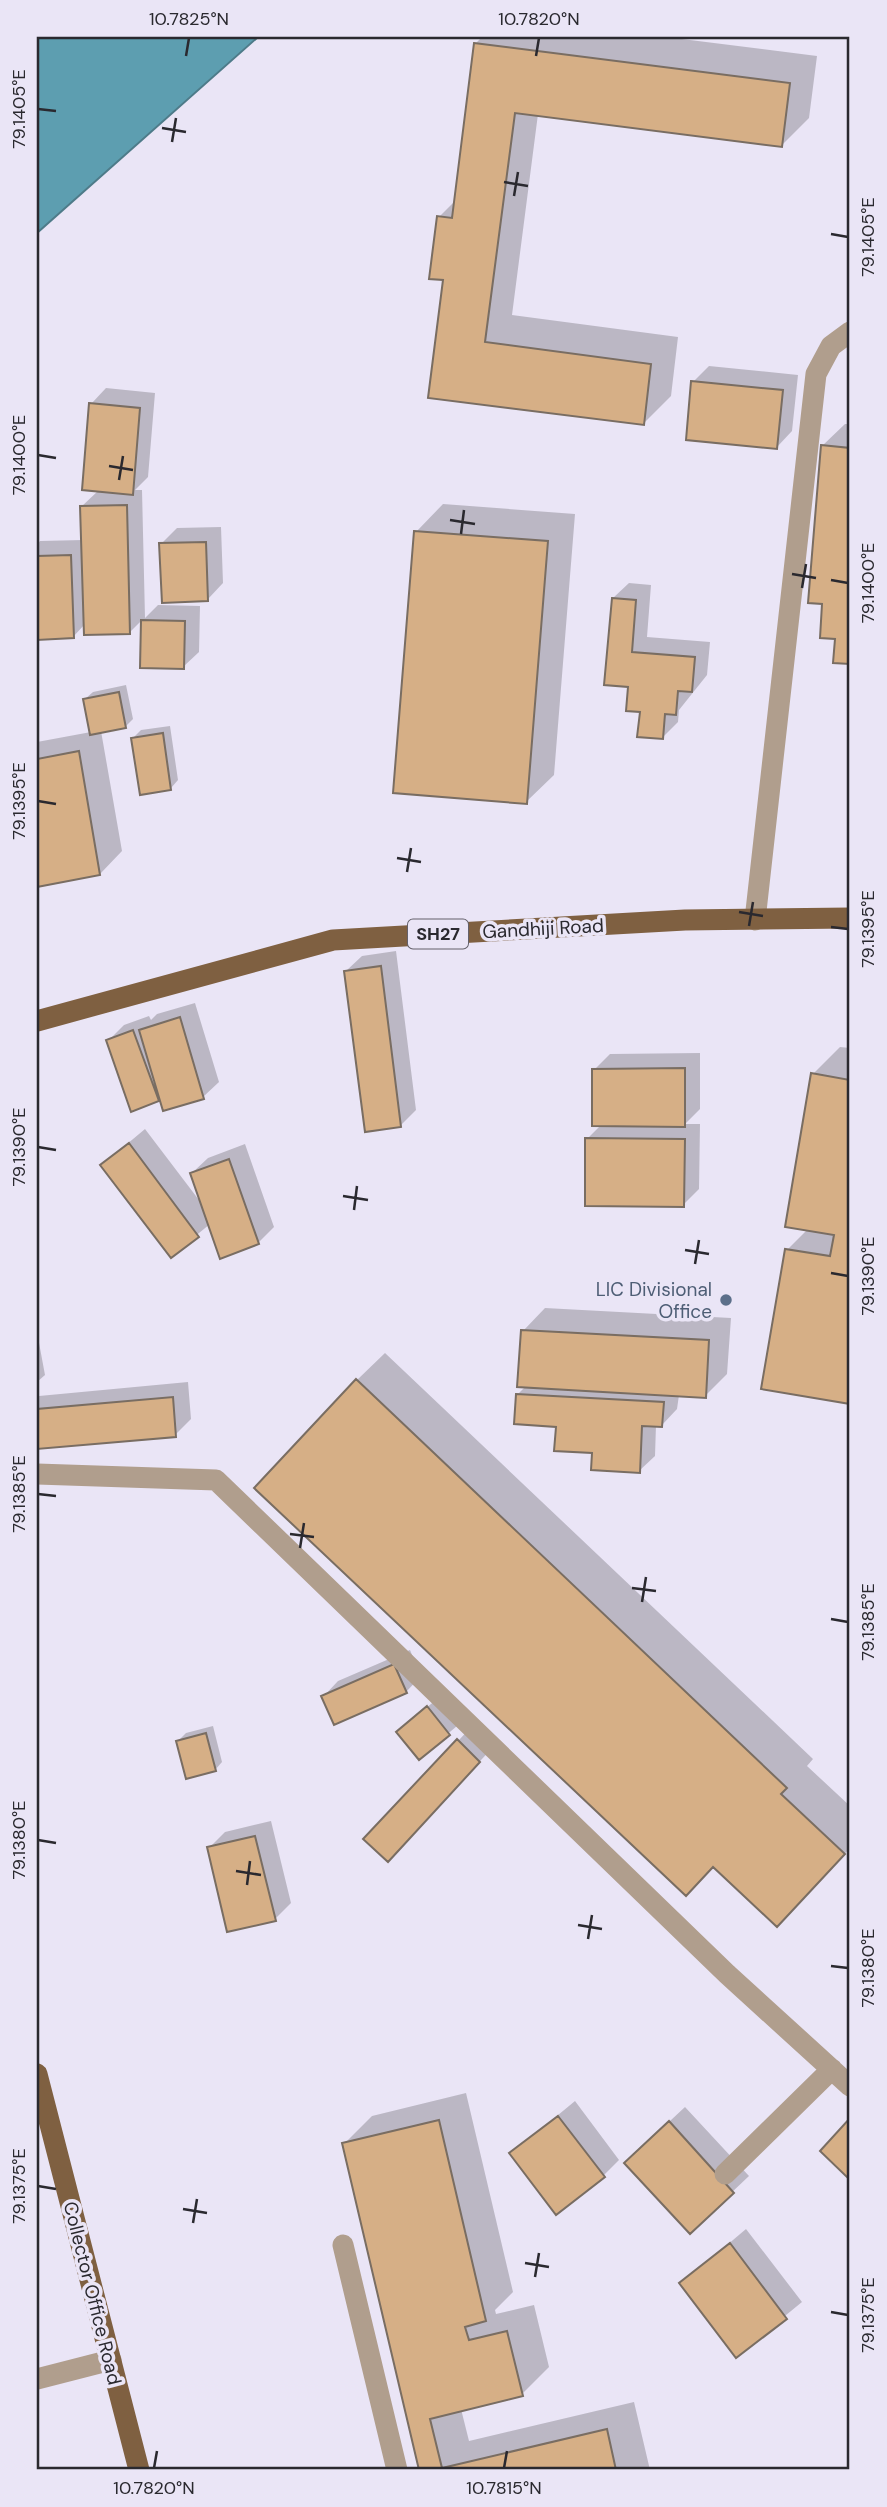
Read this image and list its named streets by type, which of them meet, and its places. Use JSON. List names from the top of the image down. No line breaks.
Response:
{"streets":{"main road":["Gandhiji Road","SH27","Collector Office Road"]},"places":["LIC Divisional Office"],"coordinates":["10.7825°N","10.7820°N","79.1405°E","79.1400°E","79.1395°E","79.1390°E","79.1385°E","79.1380°E","79.1375°E","10.7815°N"]}
